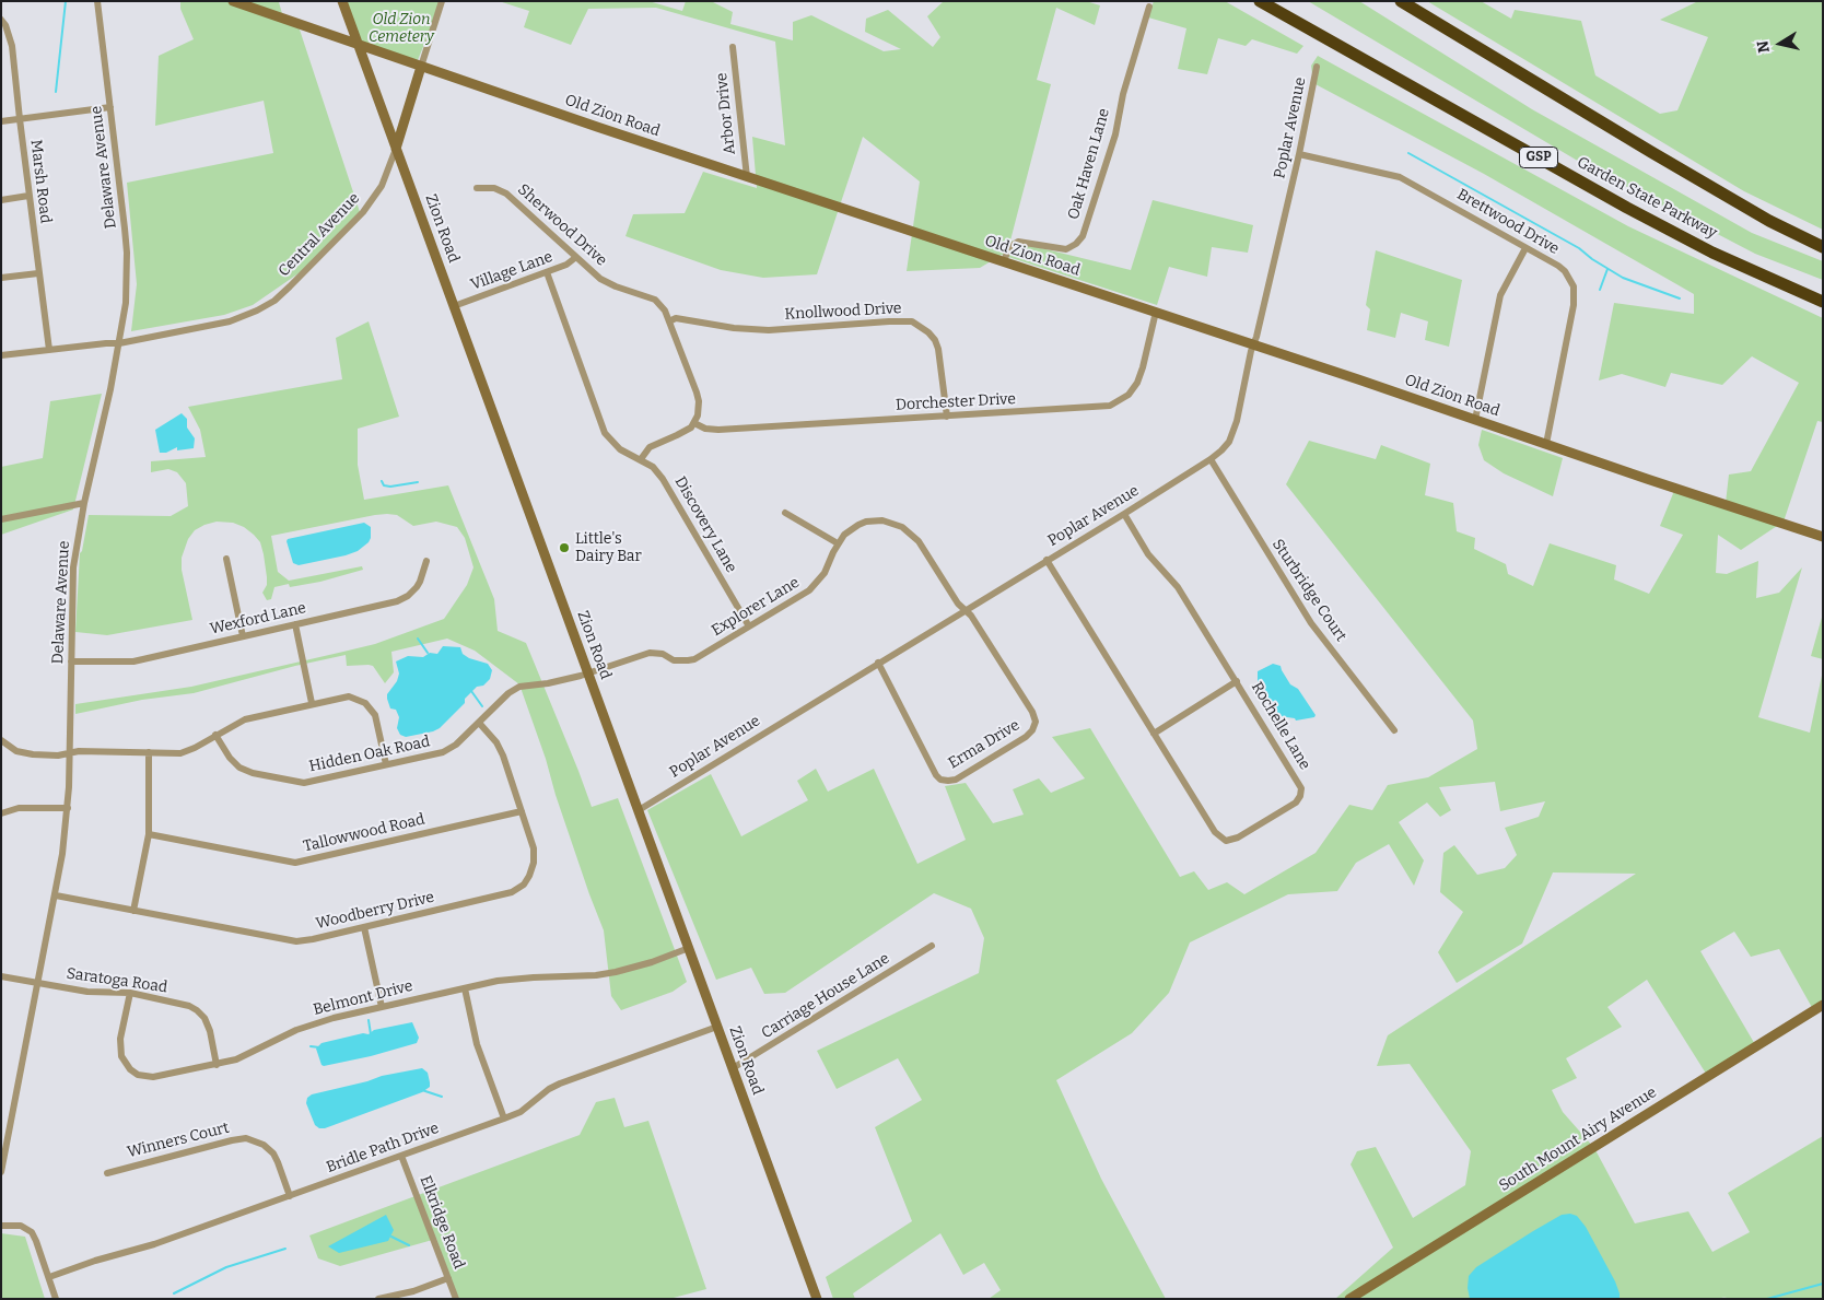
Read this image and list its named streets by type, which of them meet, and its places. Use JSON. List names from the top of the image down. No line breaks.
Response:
{"streets":{"highway":["GSP","Garden State Parkway"],"street":["Arbor Drive","Old Zion Road","Poplar Avenue","Oak Haven Lane","Delaware Avenue","Marsh Road","Brettwood Drive","Sherwood Drive","Zion Road","Central Avenue","Village Lane","Knollwood Drive","Dorchester Drive","Discovery Lane","Sturbridge Court","Explorer Lane","Wexford Lane","Rochelle Lane","Erma Drive","Hidden Oak Road","Tallowwood Road","Woodberry Drive","Saratoga Road","Carriage House Lane","Belmont Drive","South Mount Airy Avenue","Winners Court","Bridle Path Drive","Elkridge Road"]},"crossings":[["Arbor Drive","Old Zion Road"],["Old Zion Road","Poplar Avenue"],["Old Zion Road","Oak Haven Lane"],["Old Zion Road","Brettwood Drive"],["Old Zion Road","Zion Road"],["Old Zion Road","Central Avenue"],["Old Zion Road","Dorchester Drive"],["Poplar Avenue","Brettwood Drive"],["Poplar Avenue","Zion Road"],["Poplar Avenue","Sturbridge Court"],["Poplar Avenue","Explorer Lane"],["Poplar Avenue","Rochelle Lane"],["Poplar Avenue","Erma Drive"],["Delaware Avenue","Central Avenue"],["Delaware Avenue","Wexford Lane"],["Delaware Avenue","Woodberry Drive"],["Delaware Avenue","Saratoga Road"],["Sherwood Drive","Village Lane"],["Sherwood Drive","Knollwood Drive"],["Sherwood Drive","Dorchester Drive"],["Zion Road","Central Avenue"],["Zion Road","Village Lane"],["Zion Road","Explorer Lane"],["Zion Road","Hidden Oak Road"],["Zion Road","Carriage House Lane"],["Zion Road","Belmont Drive"],["Zion Road","Bridle Path Drive"],["Village Lane","Discovery Lane"],["Knollwood Drive","Dorchester Drive"],["Discovery Lane","Explorer Lane"],["Explorer Lane","Erma Drive"],["Explorer Lane","Hidden Oak Road"],["Hidden Oak Road","Woodberry Drive"],["Tallowwood Road","Woodberry Drive"],["Saratoga Road","Belmont Drive"],["Winners Court","Bridle Path Drive"],["Bridle Path Drive","Elkridge Road"]],"parks":["Old Zion Cemetery"],"places":["Little's Dairy Bar"],"north":"left"}
